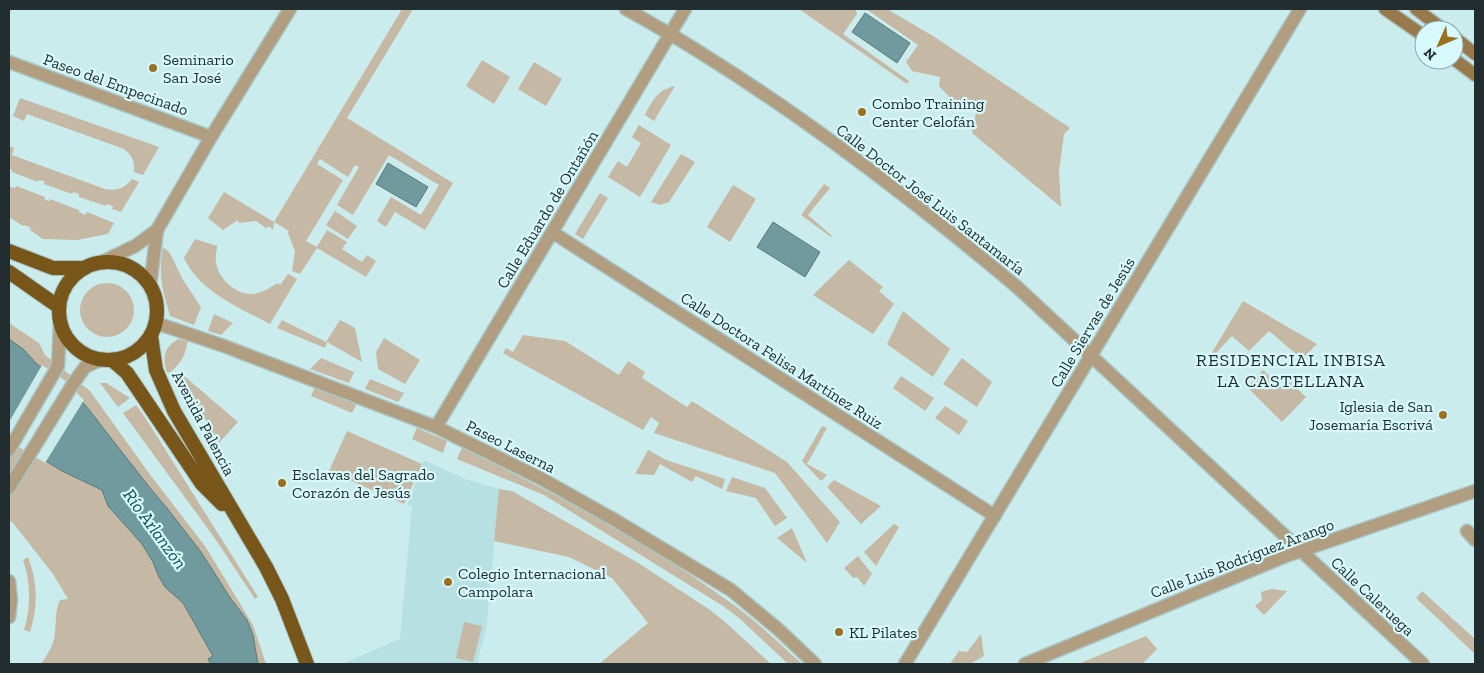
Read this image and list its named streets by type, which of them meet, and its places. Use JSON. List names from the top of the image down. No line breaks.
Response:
{"streets":{"highway":["Avenida Palencia"],"street":["Paseo del Empecinado","Calle Doctor José Luis Santamaría","Calle Eduardo de Ontañón","Calle Siervas de Jesús","Calle Doctora Felisa Martínez Ruiz","Paseo Laserna","Calle Luis Rodríguez Arango","Calle Caleruega"]},"crossings":[["Calle Doctor José Luis Santamaría","Calle Eduardo de Ontañón"],["Calle Doctor José Luis Santamaría","Calle Siervas de Jesús"],["Calle Doctor José Luis Santamaría","Calle Luis Rodríguez Arango"],["Calle Doctor José Luis Santamaría","Calle Caleruega"],["Calle Eduardo de Ontañón","Calle Doctora Felisa Martínez Ruiz"],["Calle Eduardo de Ontañón","Paseo Laserna"],["Calle Siervas de Jesús","Calle Doctora Felisa Martínez Ruiz"],["Avenida Palencia","Paseo Laserna"],["Calle Luis Rodríguez Arango","Calle Caleruega"]],"districts":["RESIDENCIAL INBISA LA CASTELLANA"],"water":["Río Arlanzón"],"places":["Seminario San José","Combo Training Center Celofán","Iglesia de San Josemaría Escrivá","Esclavas del Sagrado Corazón de Jesús","Colegio Internacional Campolara","KL Pilates"],"north":"bottom left"}
